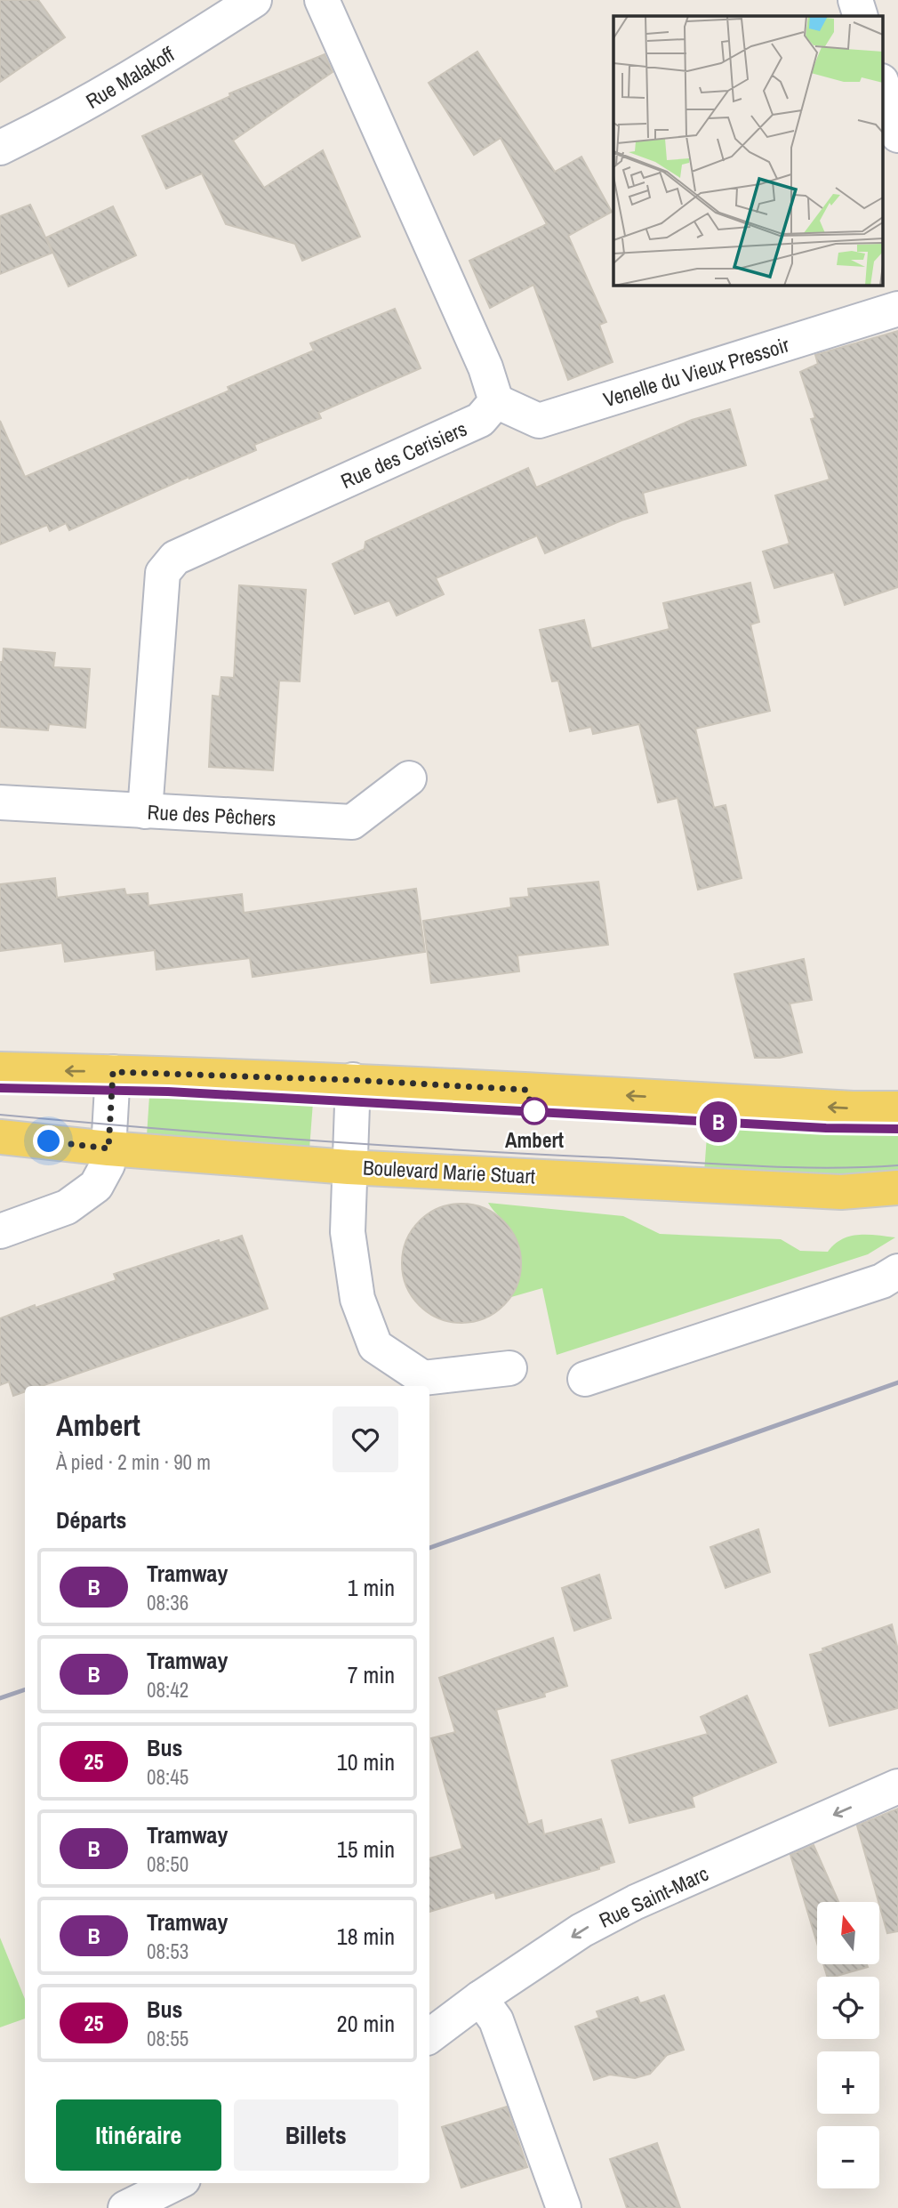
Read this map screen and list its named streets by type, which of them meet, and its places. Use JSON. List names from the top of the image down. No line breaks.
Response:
{"streets":{"main road":["Boulevard Marie Stuart"],"street":["Rue Malakoff","Venelle du Vieux Pressoir","Rue des Cerisiers","Rue des Pêchers","Rue Saint-Marc"]},"crossings":[["Venelle du Vieux Pressoir","Rue des Cerisiers"],["Rue des Cerisiers","Rue des Pêchers"]],"one_way":["Rue Saint-Marc"],"places":["Ambert"],"lines":["tram line B"],"north":"top","page":{"on_map":"B","heading":[["Ambert","À pied · 2 min · 90 m"],"Départs"],"list":[{"mark":"B","name":"Tramway","note":"08:36","value":"1 min"},{"mark":"B","name":"Tramway","note":"08:42","value":"7 min"},{"mark":"25","name":"Bus","note":"08:45","value":"10 min"},{"mark":"B","name":"Tramway","note":"08:50","value":"15 min"},{"mark":"B","name":"Tramway","note":"08:53","value":"18 min"},{"mark":"25","name":"Bus","note":"08:55","value":"20 min"}],"map_buttons":["+","−"],"buttons":["Itinéraire","Billets"]}}
